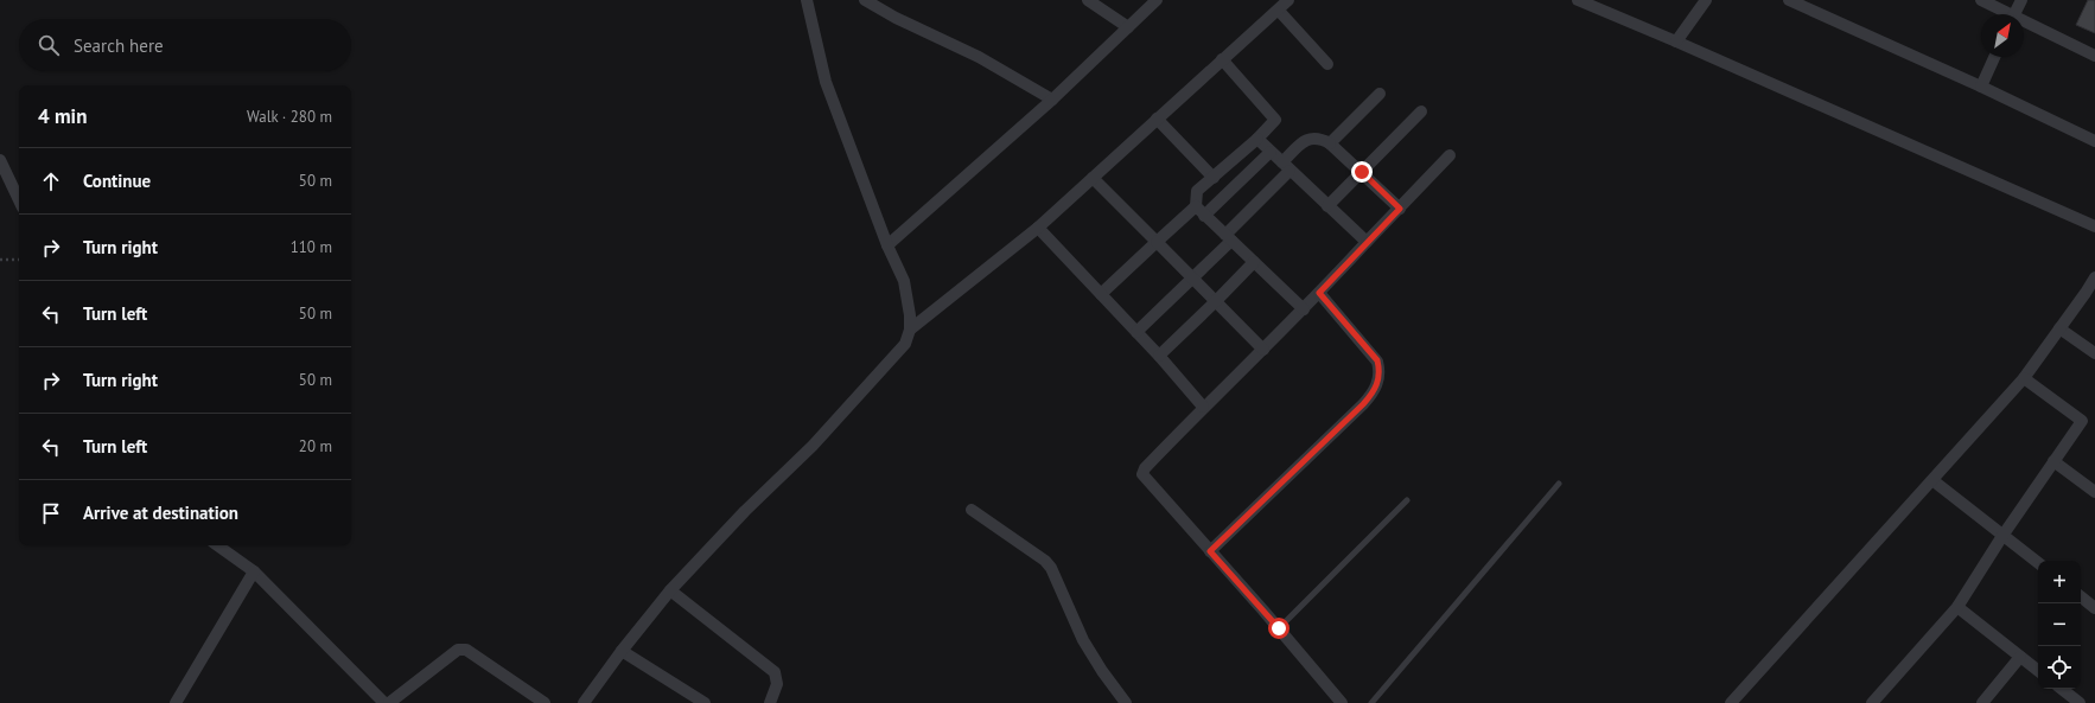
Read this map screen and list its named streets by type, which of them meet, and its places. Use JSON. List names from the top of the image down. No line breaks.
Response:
{"north":"top right","page":{"search":"Search here","heading":["4 min","Walk · 280 m"],"list":[["Continue","50 m"],["Turn right","110 m"],["Turn left","50 m"],["Turn right","50 m"],["Turn left","20 m"],"Arrive at destination"],"map_buttons":["+","−"]}}
